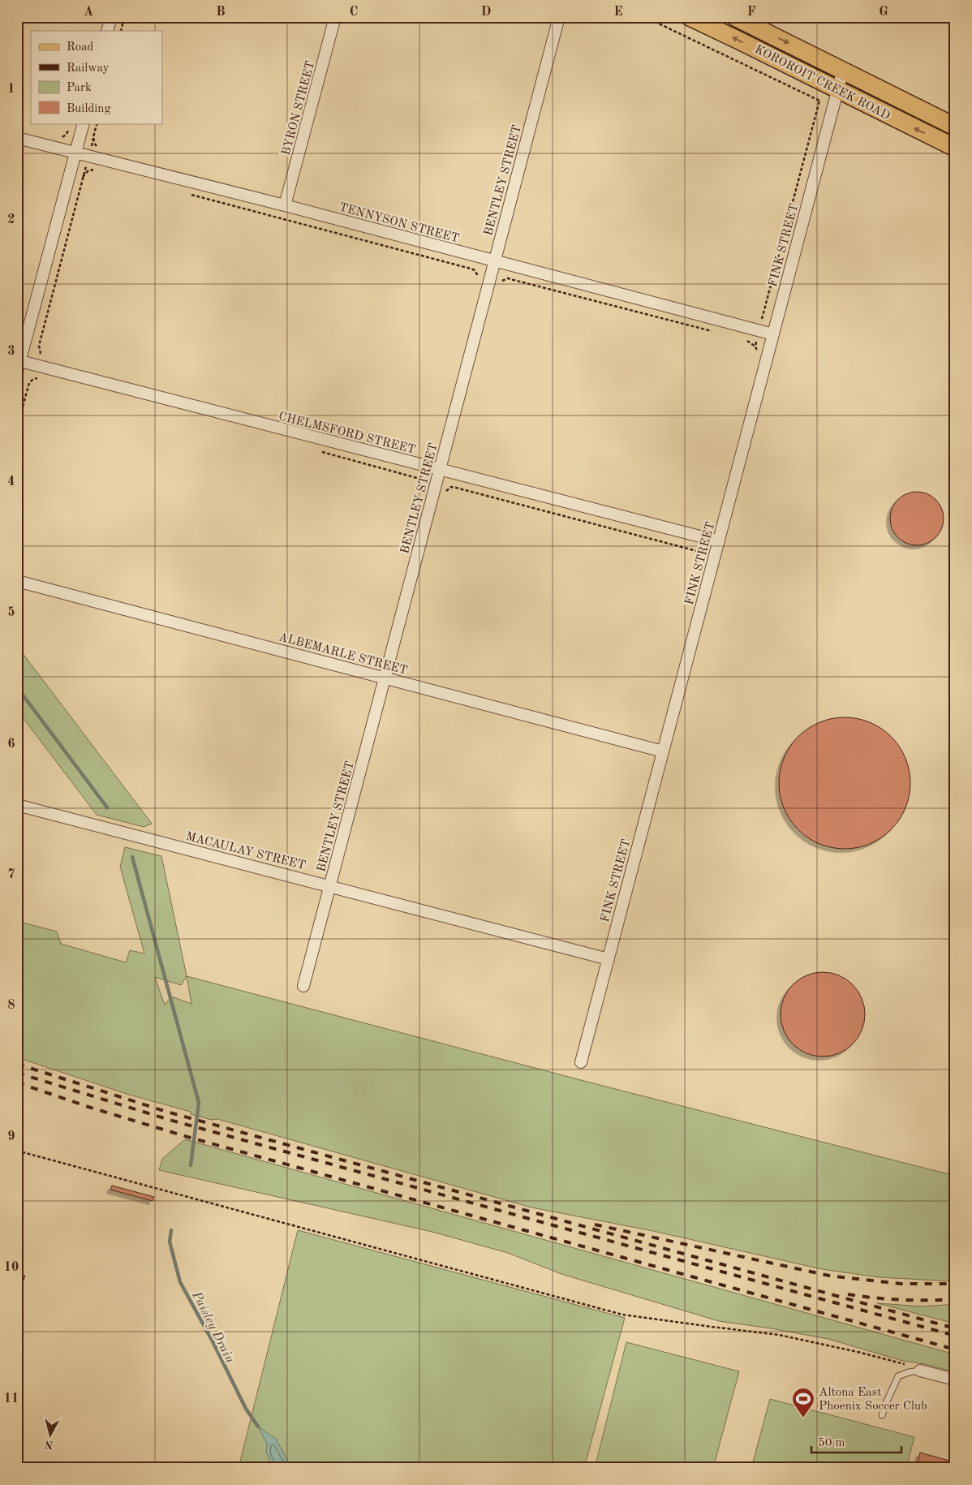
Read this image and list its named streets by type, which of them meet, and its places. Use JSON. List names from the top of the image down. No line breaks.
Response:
{"streets":{"main road":["KOROROIT CREEK ROAD"],"street":["BYRON STREET","BENTLEY STREET","TENNYSON STREET","FINK STREET","CHELMSFORD STREET","ALBEMARLE STREET","MACAULAY STREET"]},"crossings":[["KOROROIT CREEK ROAD","FINK STREET"],["BYRON STREET","TENNYSON STREET"],["BENTLEY STREET","TENNYSON STREET"],["BENTLEY STREET","CHELMSFORD STREET"],["BENTLEY STREET","ALBEMARLE STREET"],["BENTLEY STREET","MACAULAY STREET"],["TENNYSON STREET","FINK STREET"],["FINK STREET","CHELMSFORD STREET"],["FINK STREET","ALBEMARLE STREET"],["FINK STREET","MACAULAY STREET"]],"water":["Paisley Drain"],"places":{"sports":["Altona East Phoenix Soccer Club"]},"legend":["Road","Railway","Park","Building"],"scale_bar":"50 m","north":"bottom","grid":{"columns":["A","B","C","D","E","F","G"],"rows":["1","2","3","4","5","6","7","8","9","10","11"]}}
